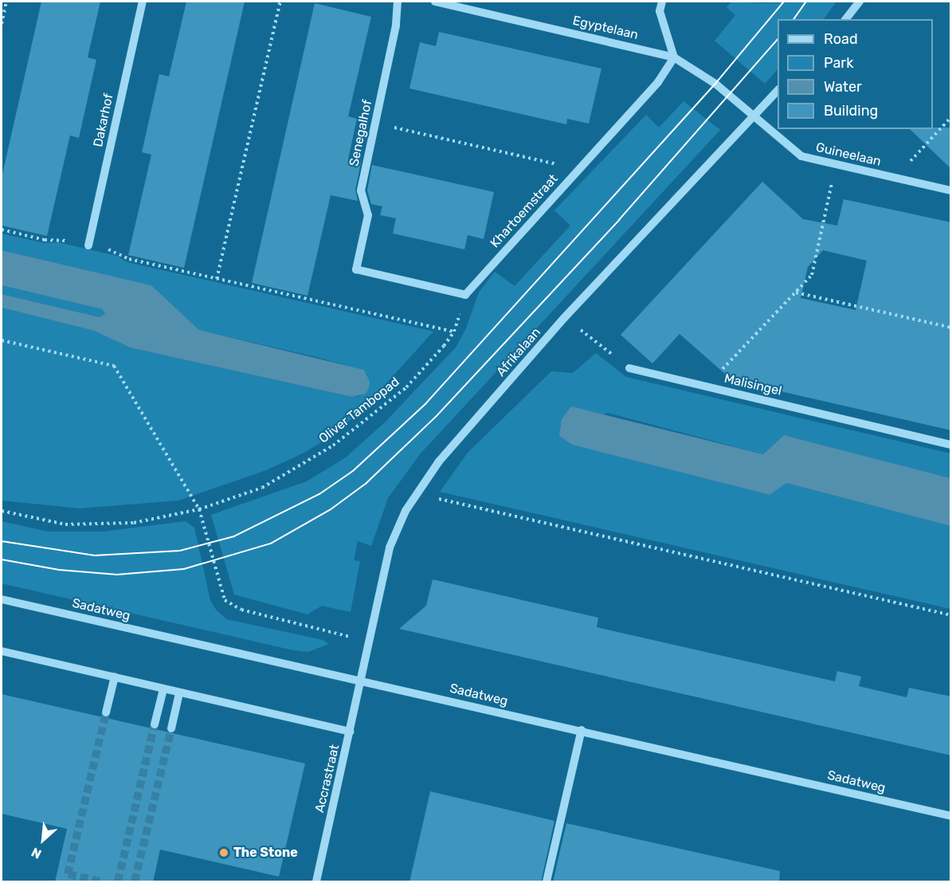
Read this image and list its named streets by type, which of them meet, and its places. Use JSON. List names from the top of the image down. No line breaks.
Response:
{"streets":{"street":["Egyptelaan","Dakarhof","Senegalhof","Guineelaan","Khartoemstraat","Afrikalaan","Malisingel","Sadatweg","Accrastraat"],"path":["Oliver Tambopad"]},"crossings":[["Egyptelaan","Guineelaan"],["Egyptelaan","Khartoemstraat"],["Egyptelaan","Afrikalaan"],["Senegalhof","Khartoemstraat"],["Senegalhof","Oliver Tambopad"],["Guineelaan","Afrikalaan"],["Khartoemstraat","Oliver Tambopad"],["Afrikalaan","Sadatweg"],["Afrikalaan","Accrastraat"],["Sadatweg","Accrastraat"]],"places":["The Stone"],"legend":["Road","Park","Water","Building"],"north":"bottom left"}
